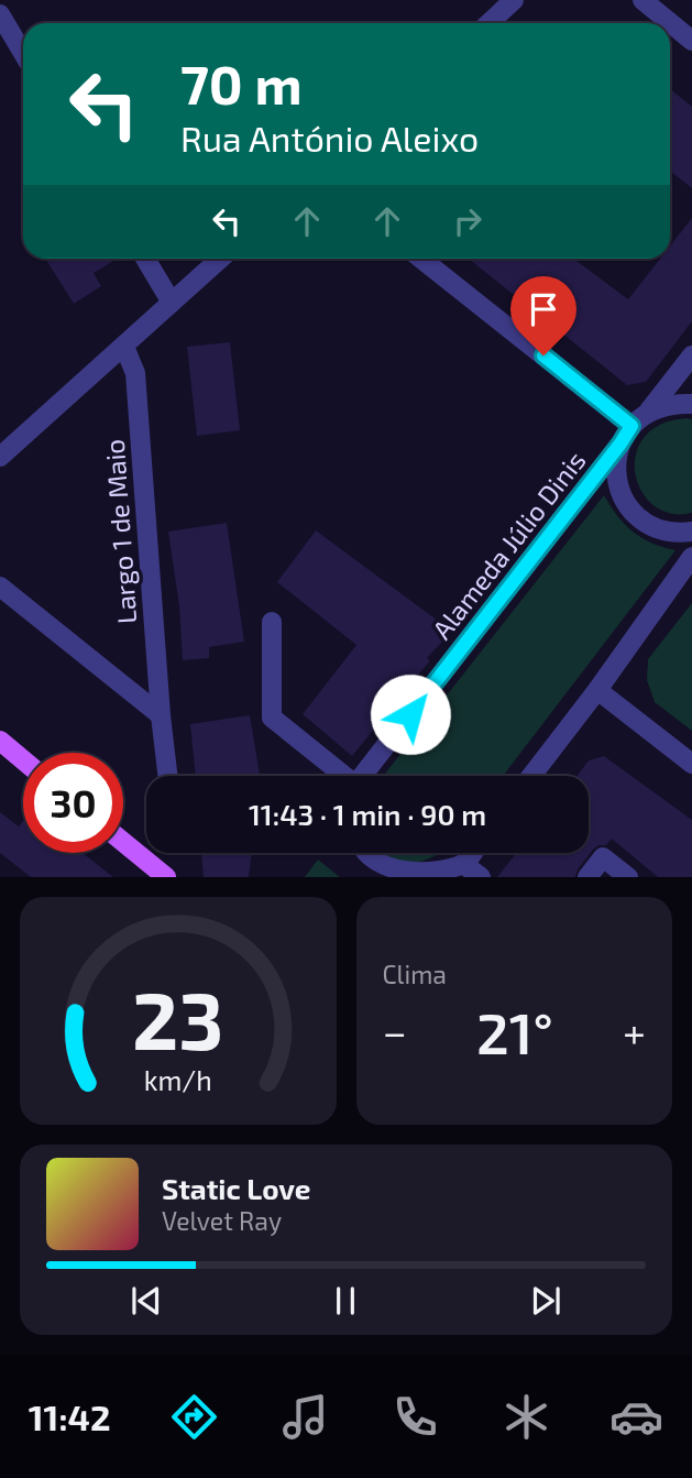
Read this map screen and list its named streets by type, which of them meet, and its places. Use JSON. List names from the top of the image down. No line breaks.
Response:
{"streets":{"street":["Largo 1 de Maio","Alameda Júlio Dinis"]},"page":{"turn":["70 m","Rua António Aleixo"],"limit":"30","trip":"11:43 · 1 min · 90 m","tile":"Clima","heat":["−","21°","+"],"song":["Static Love","Velvet Ray"],"tabs":"11:42","gauge":["23","km/h"]}}
